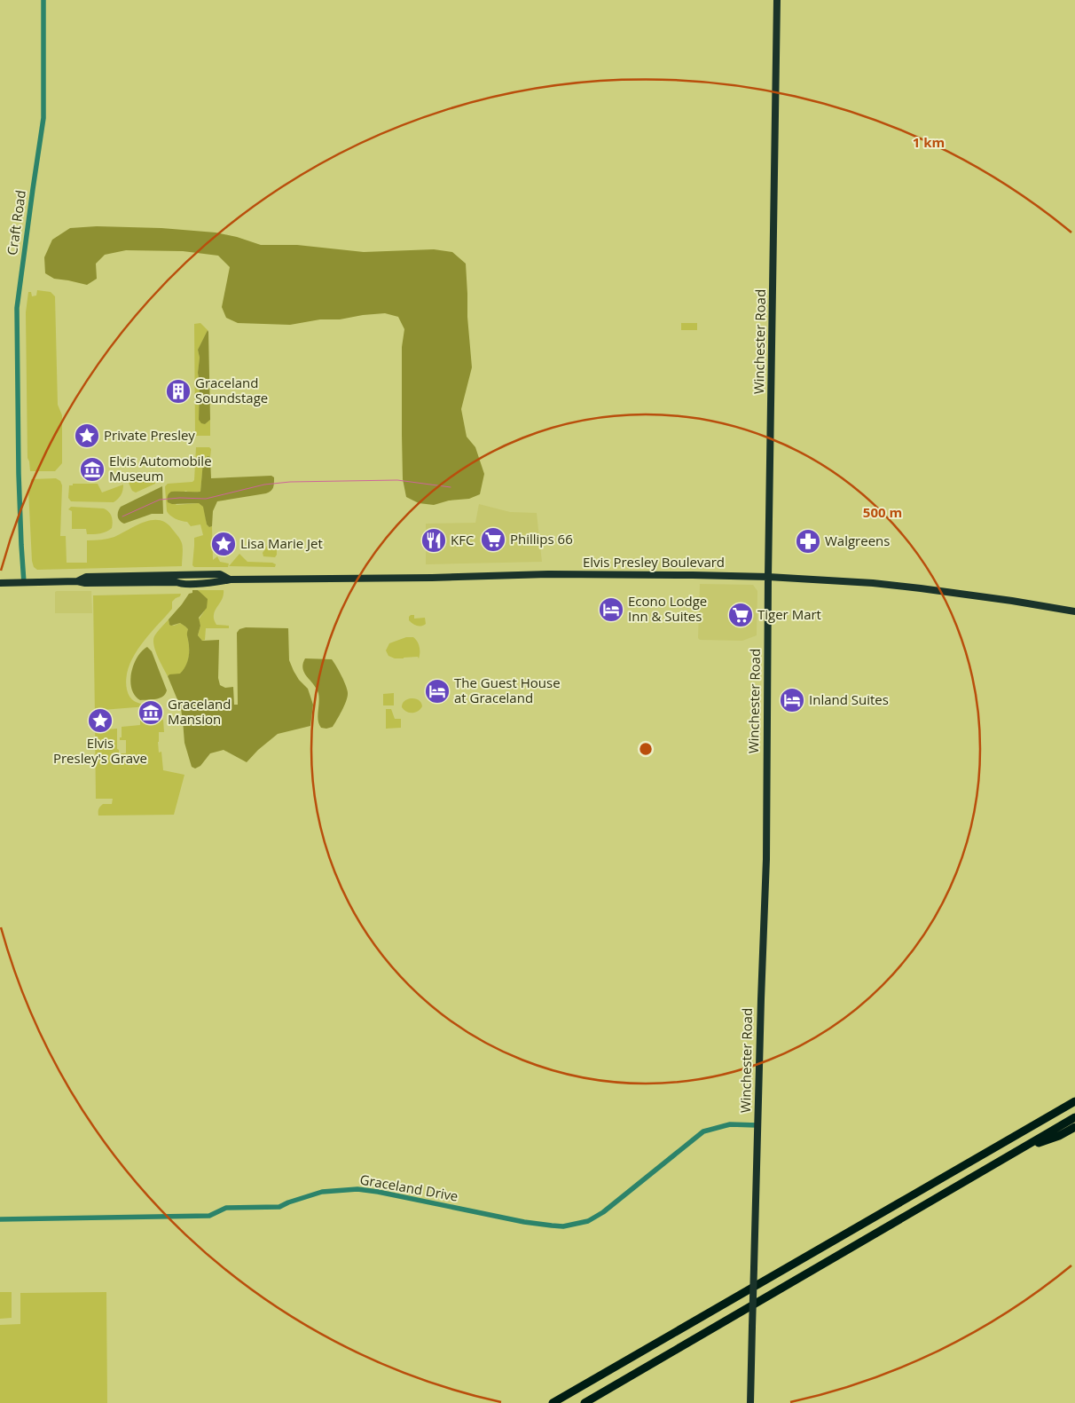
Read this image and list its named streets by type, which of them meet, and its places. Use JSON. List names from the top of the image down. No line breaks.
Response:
{"streets":{"main road":["Winchester Road","Elvis Presley Boulevard"],"street":["Craft Road","Graceland Drive"]},"crossings":[["Craft Road","Elvis Presley Boulevard"],["Winchester Road","Elvis Presley Boulevard"],["Winchester Road","Graceland Drive"]],"places":{"building":["Graceland Soundstage"],"place":["Private Presley","Lisa Marie Jet","Elvis Presley's Grave"],"museum":["Elvis Automobile Museum","Graceland Mansion"],"supermarket":["Phillips 66","Tiger Mart"],"restaurant":["KFC"],"pharmacy":["Walgreens"],"hotel":["Econo Lodge Inn & Suites","The Guest House at Graceland","Inland Suites"]},"rings":["1 km","500 m"]}
